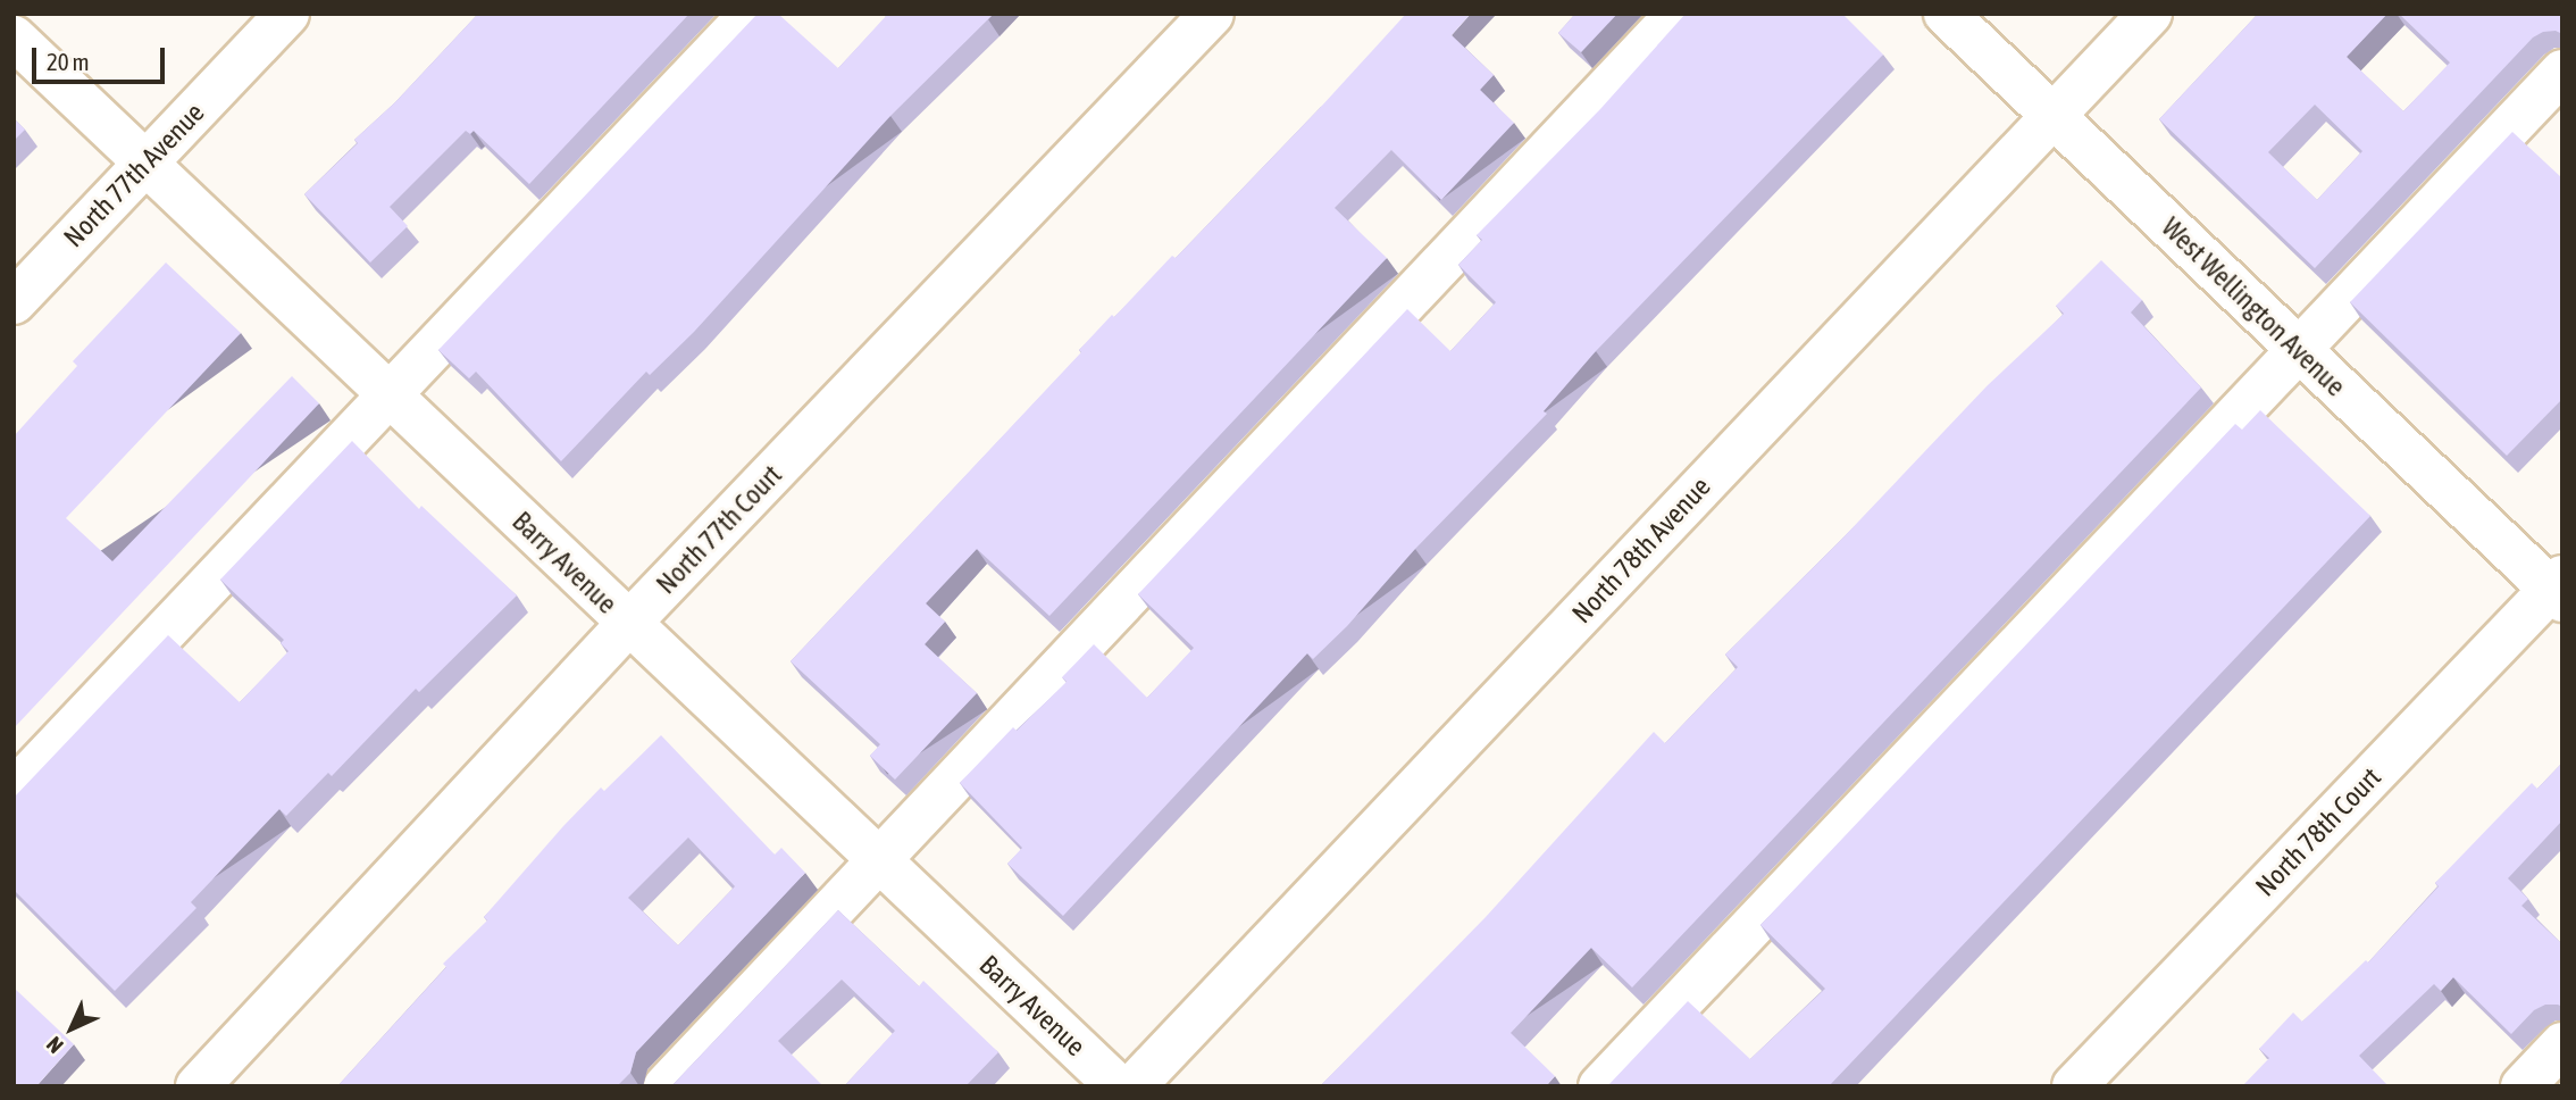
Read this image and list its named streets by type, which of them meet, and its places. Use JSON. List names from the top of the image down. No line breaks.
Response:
{"streets":{"street":["North 77th Avenue","West Wellington Avenue","North 77th Court","North 78th Avenue","Barry Avenue","North 78th Court"]},"crossings":[["North 77th Avenue","Barry Avenue"],["West Wellington Avenue","North 78th Avenue"],["West Wellington Avenue","North 78th Court"],["North 77th Court","Barry Avenue"]],"scale_bar":"20 m","north":"bottom left"}
